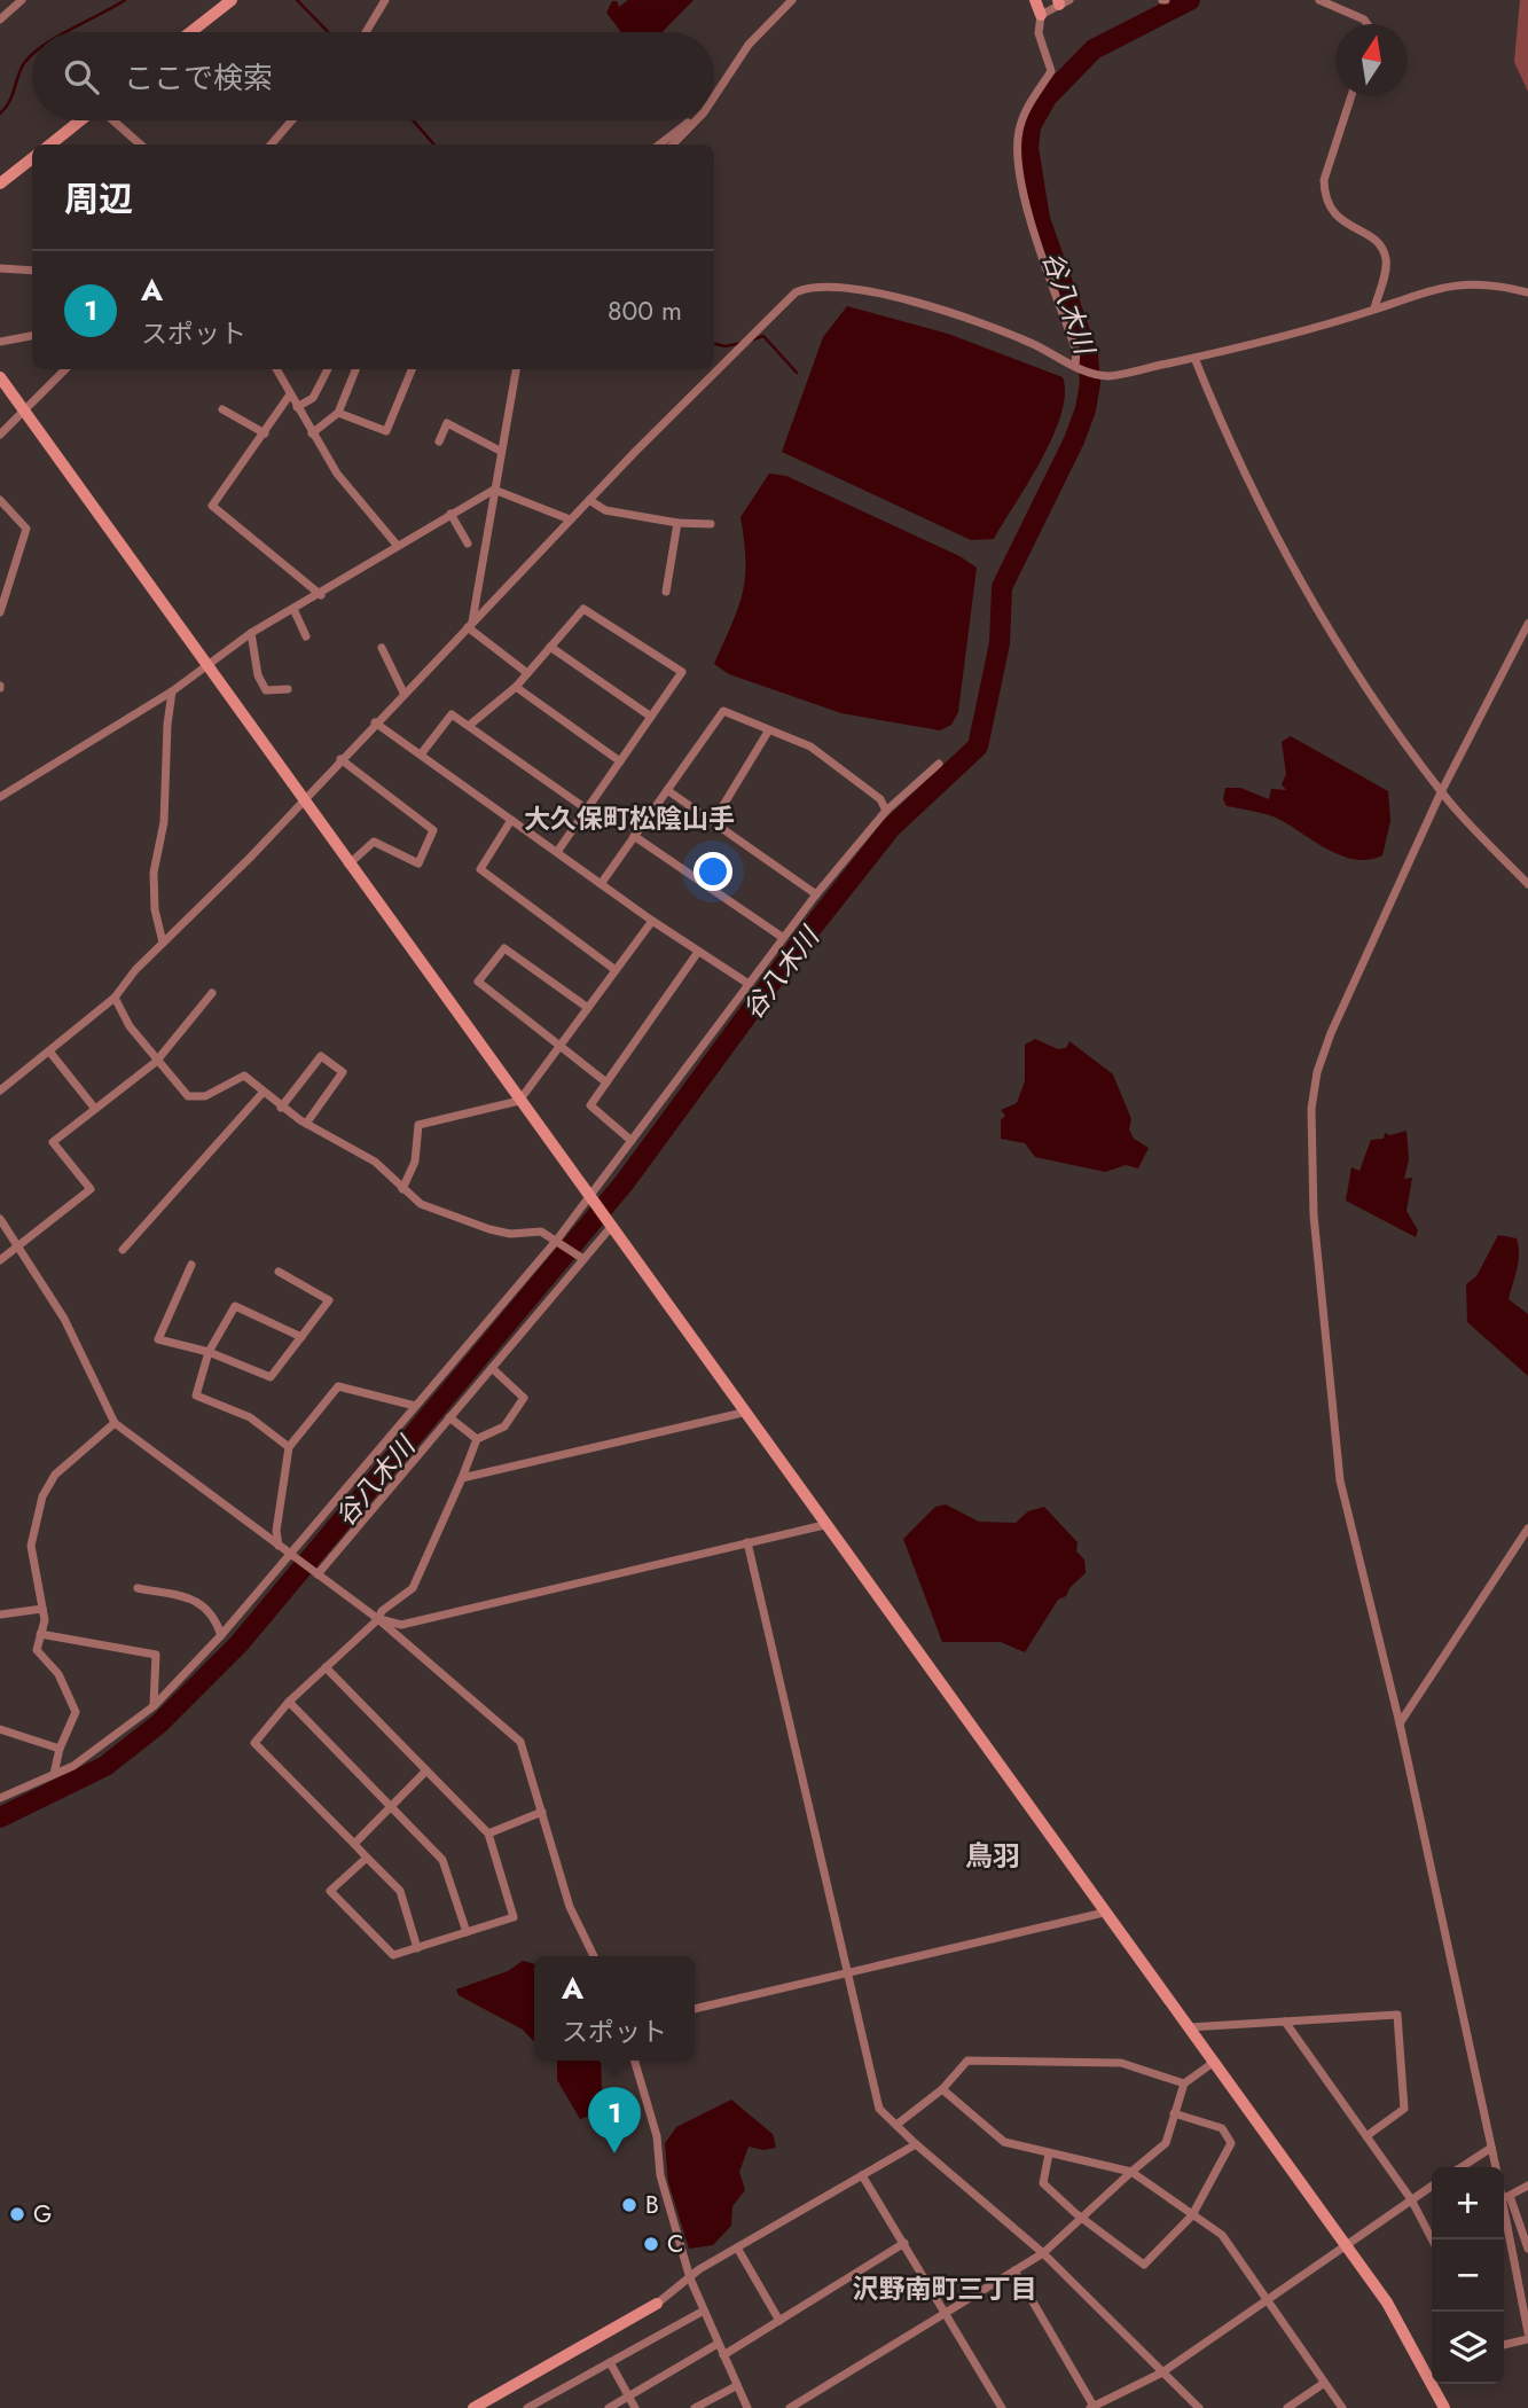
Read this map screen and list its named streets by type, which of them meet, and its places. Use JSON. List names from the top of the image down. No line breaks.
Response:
{"districts":["大久保町松陰山手","鳥羽","沢野南町三丁目"],"water":["谷八木川"],"places":["B","G","C"],"north":"top","page":{"search":"ここで検索","heading":"周辺","list":[{"mark":"1","name":"A","note":"スポット","value":"800 m"}],"popup":["A","スポット"],"pins":"1","map_buttons":["+","−"]}}
